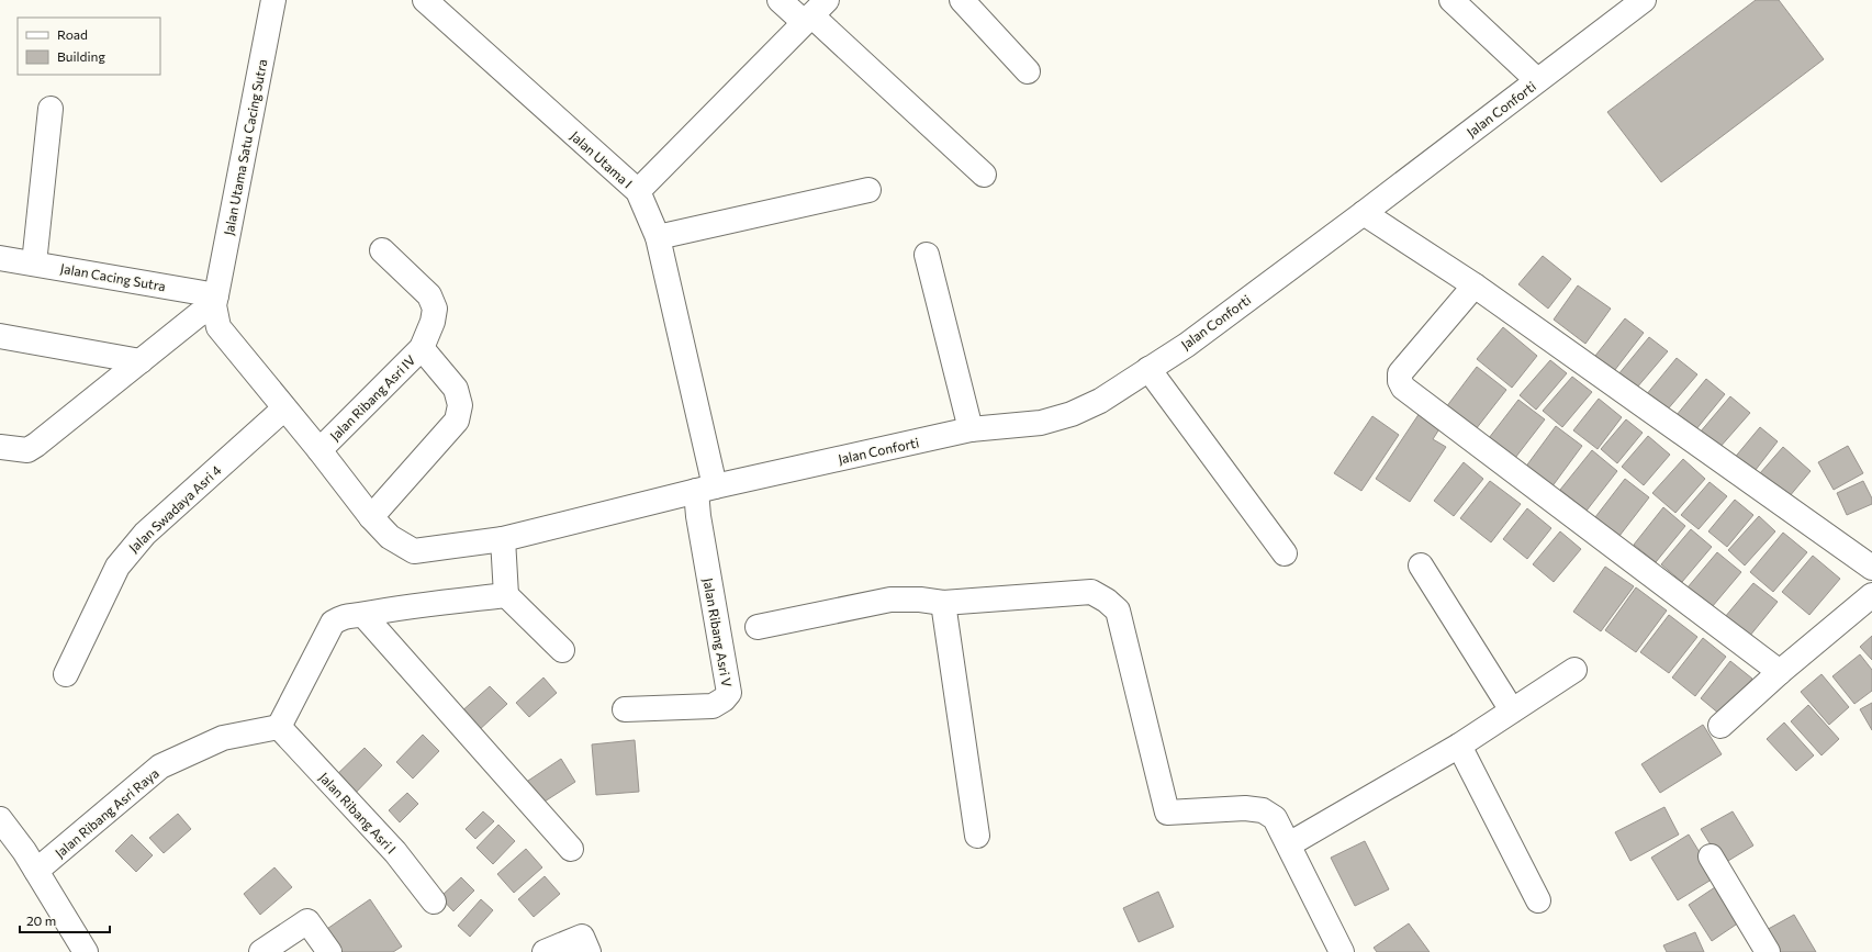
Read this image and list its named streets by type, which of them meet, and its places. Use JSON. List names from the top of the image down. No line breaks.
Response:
{"streets":{"street":["Jalan Conforti","Jalan Utama Satu Cacing Sutra","Jalan Utama I","Jalan Cacing Sutra","Jalan Ribang Asri IV","Jalan Swadaya Asri 4","Jalan Ribang Asri V","Jalan Ribang Asri Raya","Jalan Ribang Asri I"]},"crossings":[["Jalan Conforti","Jalan Utama Satu Cacing Sutra"],["Jalan Conforti","Jalan Cacing Sutra"],["Jalan Conforti","Jalan Ribang Asri IV"],["Jalan Conforti","Jalan Swadaya Asri 4"],["Jalan Conforti","Jalan Ribang Asri V"],["Jalan Utama Satu Cacing Sutra","Jalan Cacing Sutra"],["Jalan Ribang Asri Raya","Jalan Ribang Asri I"]],"legend":["Road","Building"],"scale_bar":"20 m"}
